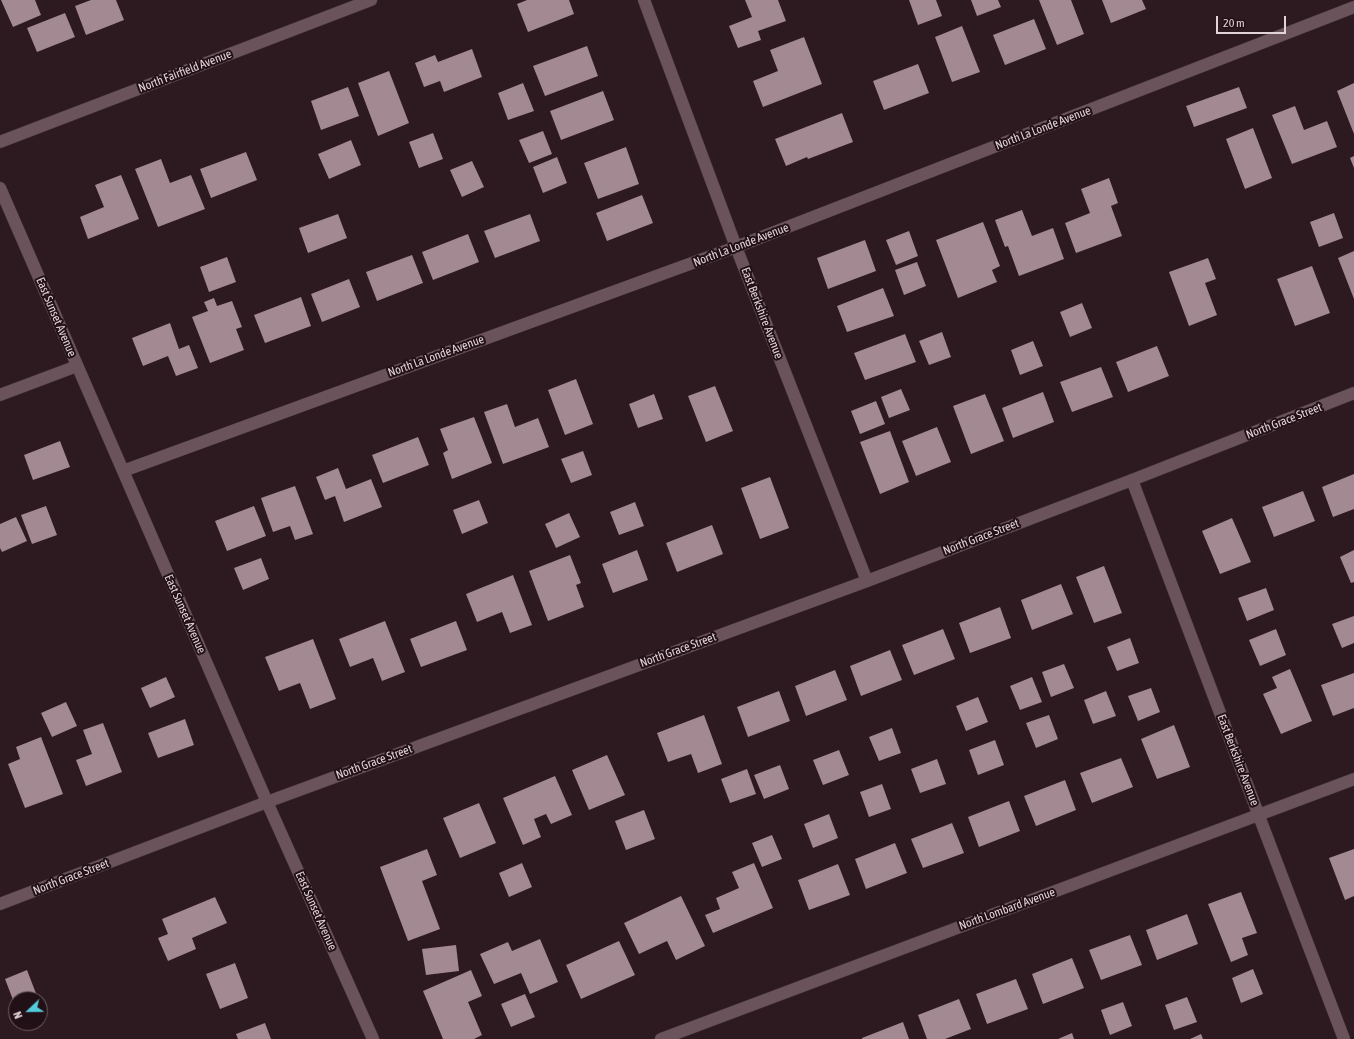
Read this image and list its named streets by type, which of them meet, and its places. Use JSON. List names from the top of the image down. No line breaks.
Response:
{"streets":{"street":["North Fairfield Avenue","North La Londe Avenue","East Berkshire Avenue","East Sunset Avenue","North Grace Street","North Lombard Avenue"]},"crossings":[["North La Londe Avenue","East Berkshire Avenue"],["North La Londe Avenue","East Sunset Avenue"],["East Berkshire Avenue","North Grace Street"],["East Berkshire Avenue","North Lombard Avenue"],["East Sunset Avenue","North Grace Street"]],"scale_bar":"20 m","north":"left"}
